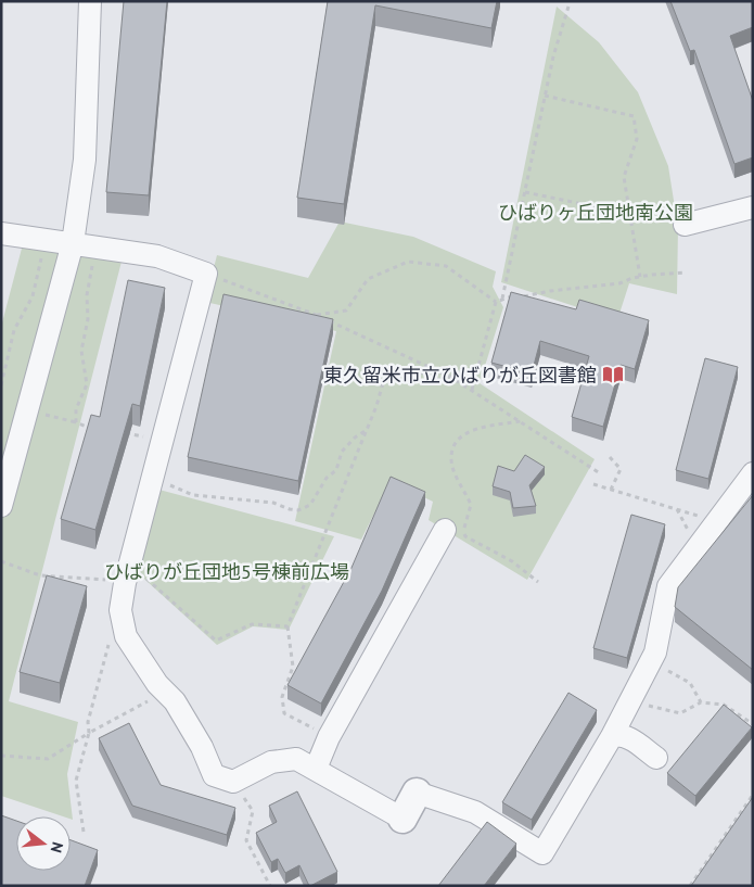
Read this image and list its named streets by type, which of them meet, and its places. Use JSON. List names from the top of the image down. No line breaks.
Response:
{"parks":["ひばりヶ丘団地南公園","ひばりが丘団地5号棟前広場"],"places":{"library":["東久留米市立ひばりが丘図書館"]},"north":"right"}
